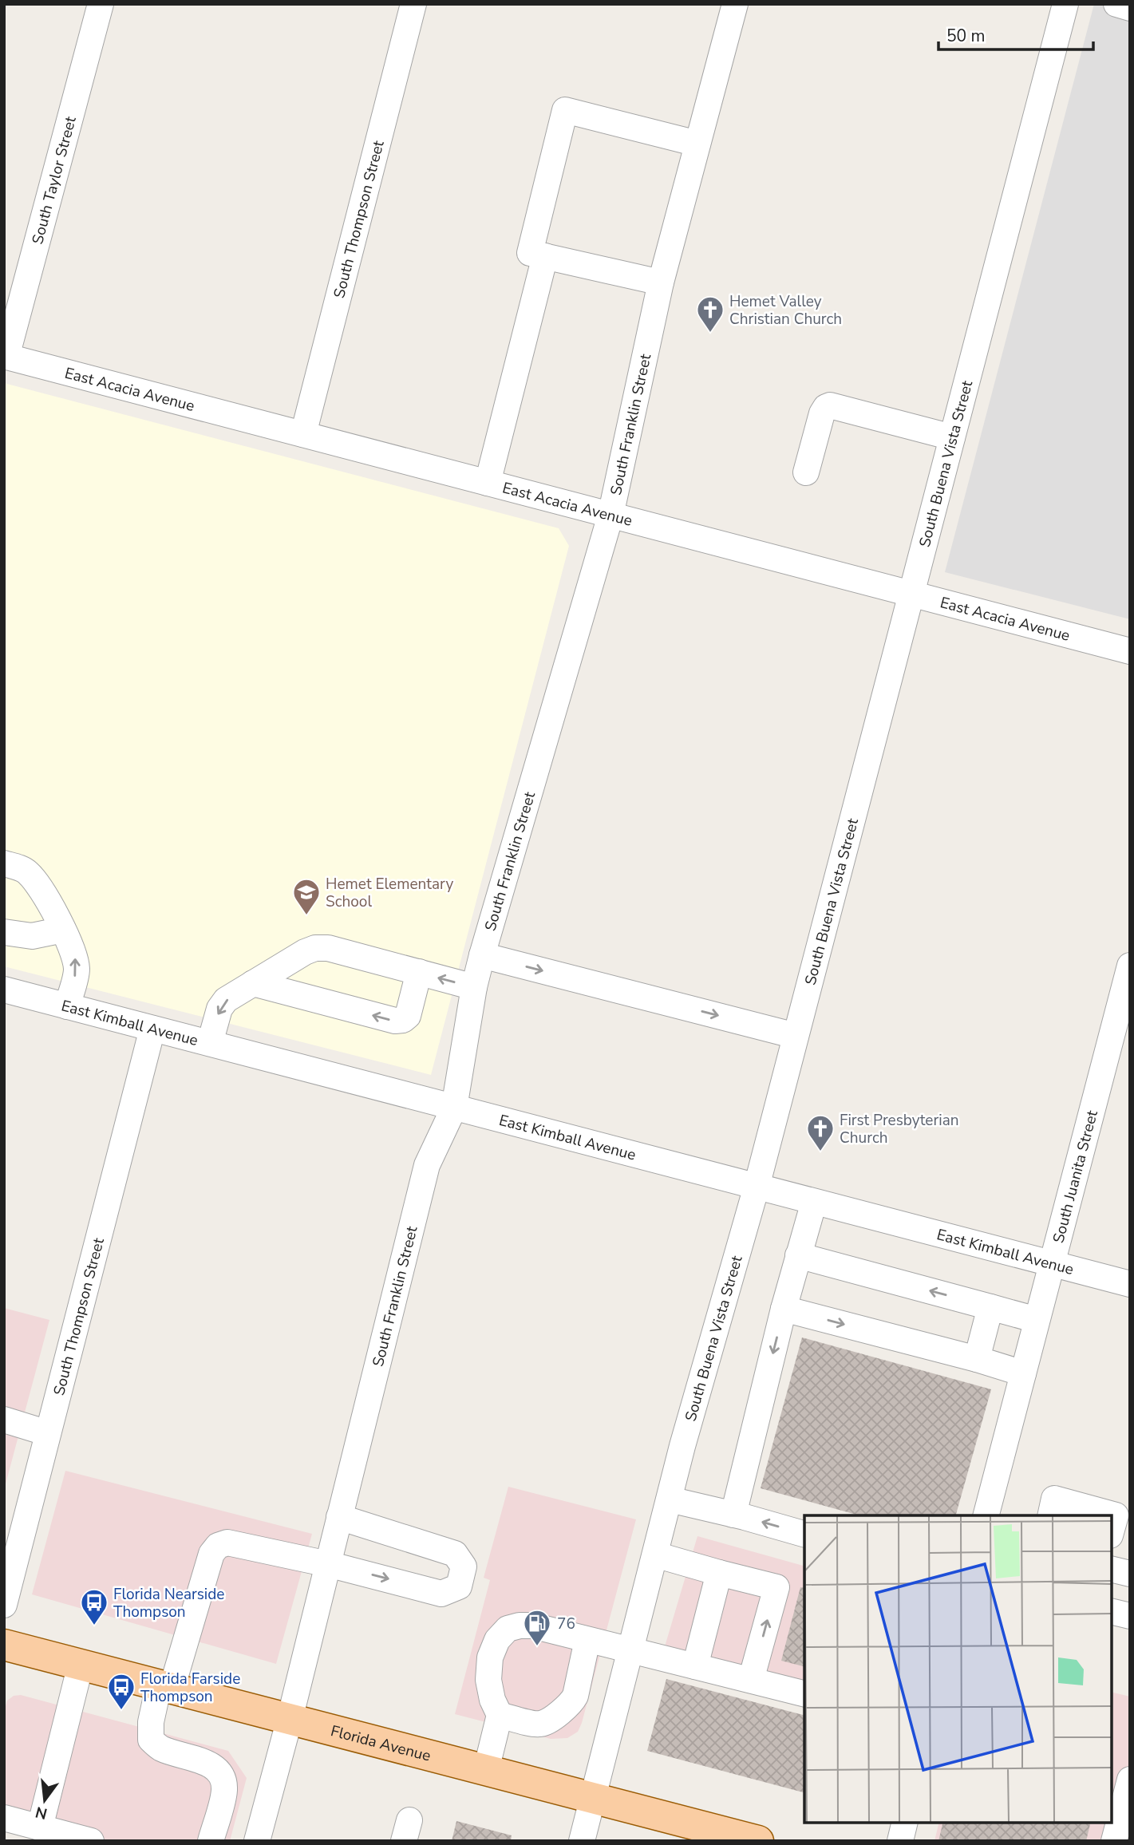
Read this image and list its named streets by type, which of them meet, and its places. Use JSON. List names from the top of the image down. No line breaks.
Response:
{"streets":{"main road":["Florida Avenue"],"street":["South Taylor Street","South Thompson Street","East Acacia Avenue","South Franklin Street","South Buena Vista Street","East Kimball Avenue","South Juanita Street"]},"crossings":[["South Taylor Street","East Acacia Avenue"],["South Thompson Street","East Acacia Avenue"],["South Thompson Street","East Kimball Avenue"],["East Acacia Avenue","South Franklin Street"],["East Acacia Avenue","South Buena Vista Street"],["South Franklin Street","East Kimball Avenue"],["South Franklin Street","Florida Avenue"],["South Buena Vista Street","East Kimball Avenue"],["South Buena Vista Street","Florida Avenue"],["East Kimball Avenue","South Juanita Street"]],"places":{"church":["Hemet Valley Christian Church","First Presbyterian Church"],"school or university":["Hemet Elementary School"],"bus stop":["Florida Nearside Thompson","Florida Farside Thompson"],"fuel station":["76"]},"scale_bar":"50 m","north":"bottom"}
